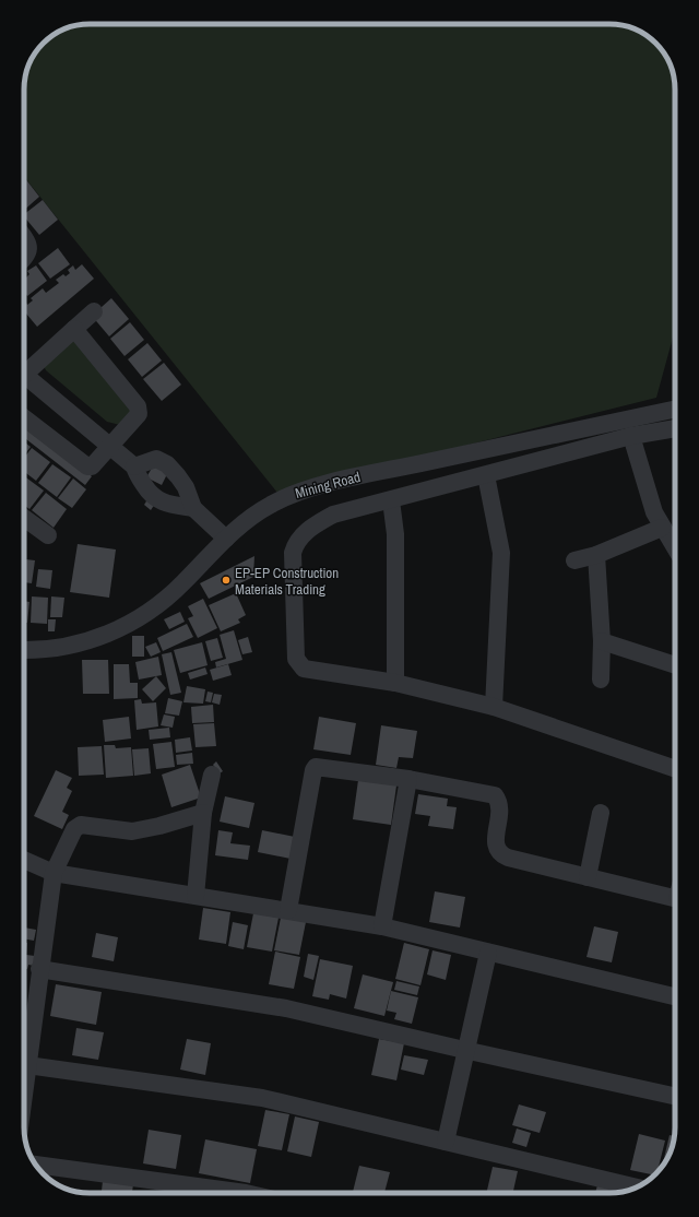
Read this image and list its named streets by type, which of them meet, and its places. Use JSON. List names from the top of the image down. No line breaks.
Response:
{"streets":{"street":["Mining Road"]},"places":["EP-EP Construction Materials Trading"]}
